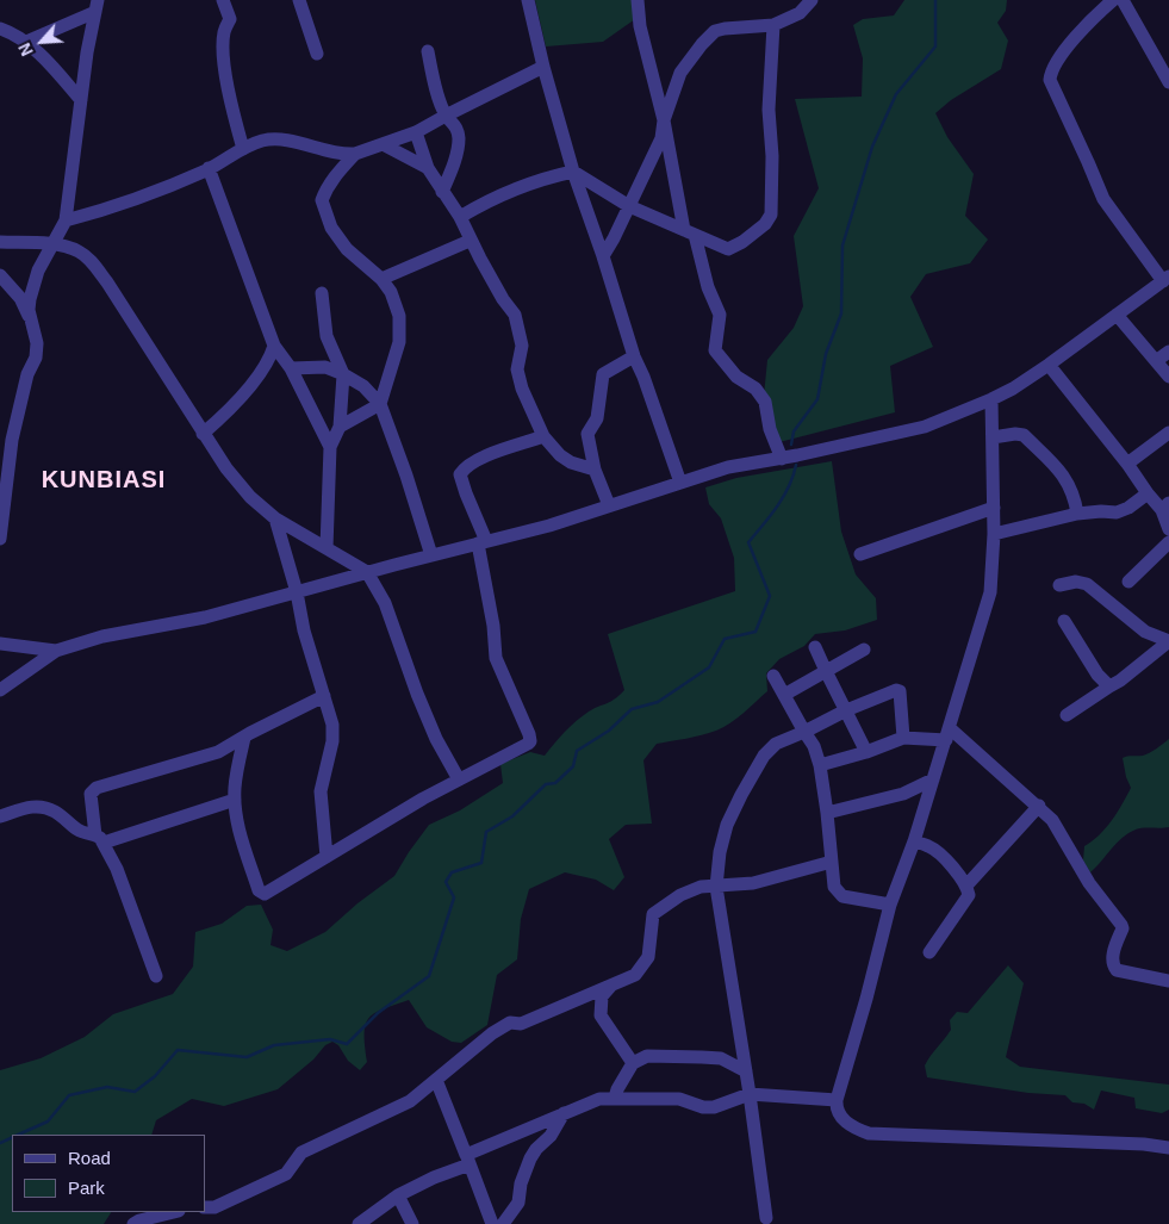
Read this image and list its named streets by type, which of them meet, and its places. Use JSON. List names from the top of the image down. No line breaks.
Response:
{"districts":["KUNBIASI"],"legend":["Road","Park"],"north":"bottom left"}
